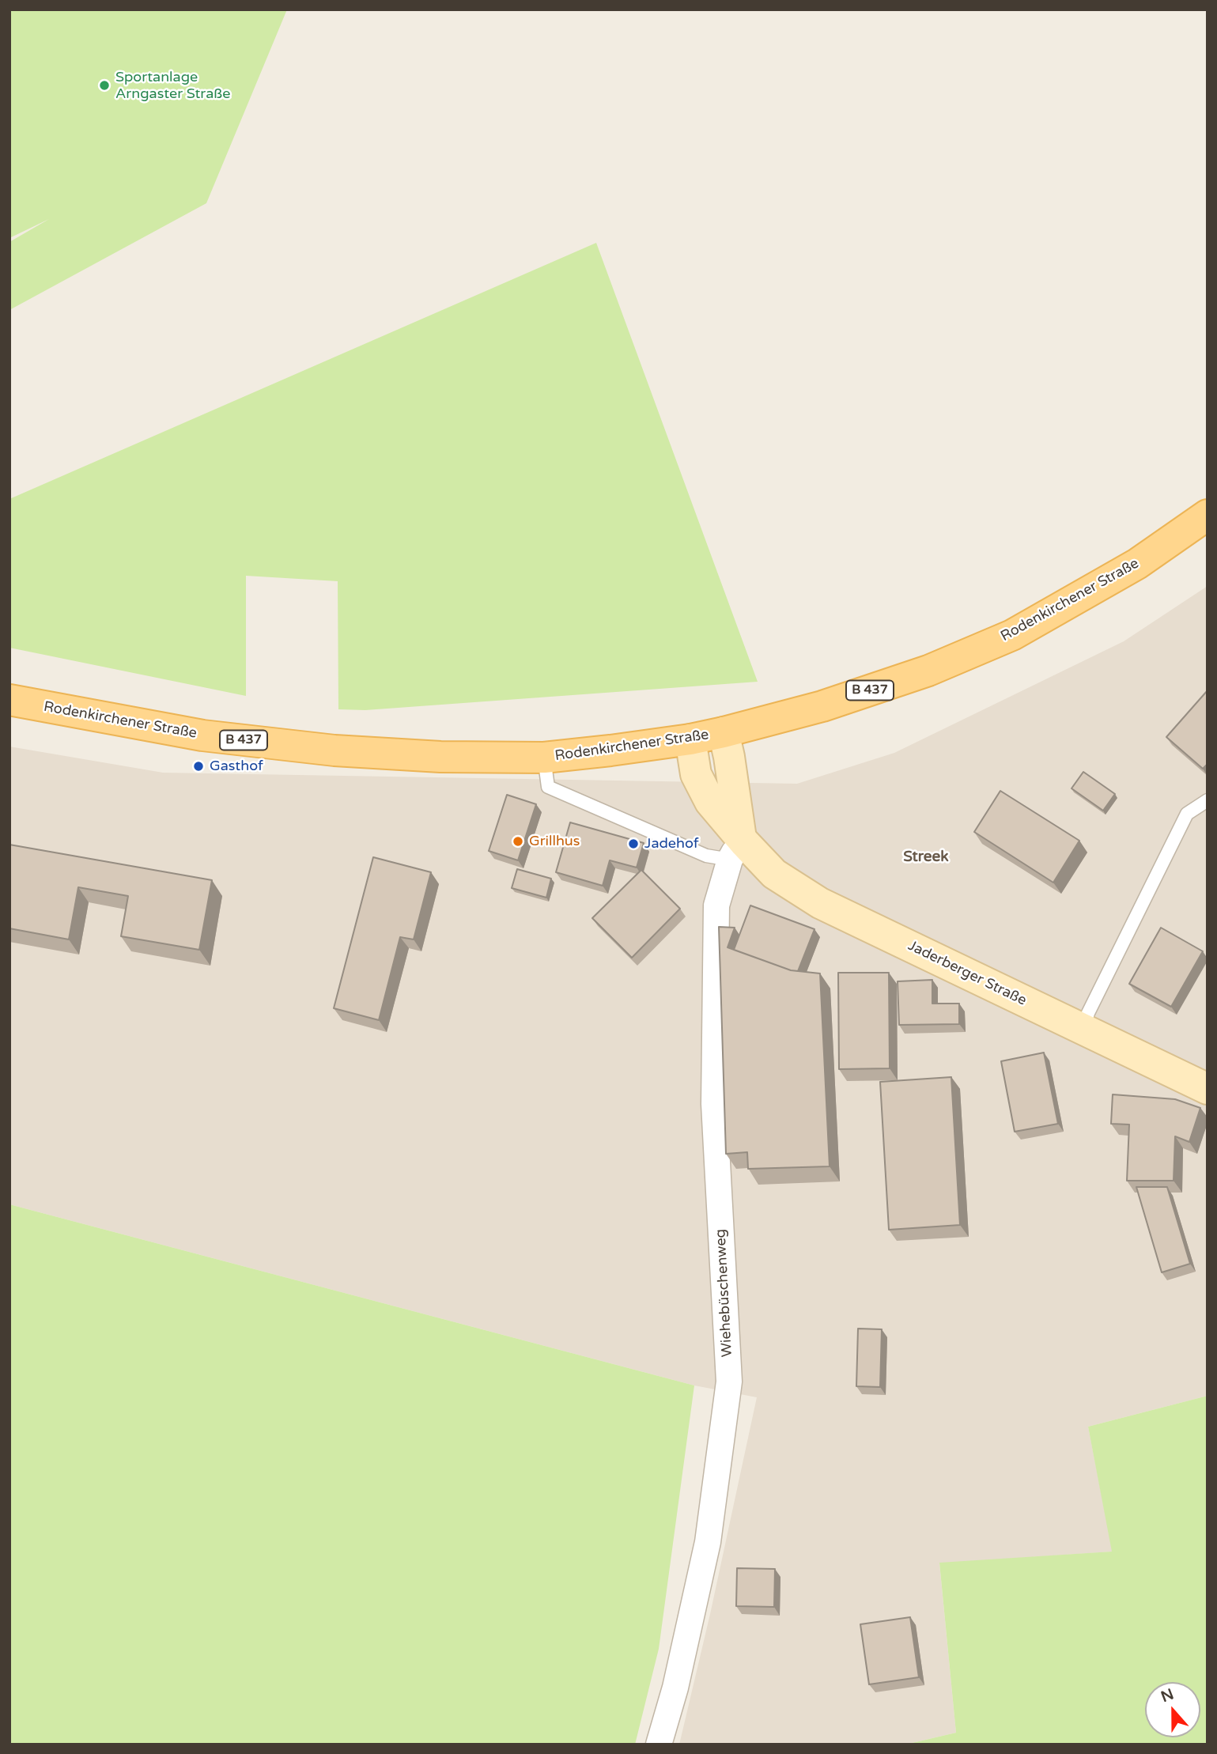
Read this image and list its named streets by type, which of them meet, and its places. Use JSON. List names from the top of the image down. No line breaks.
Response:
{"streets":{"main road":["Rodenkirchener Straße","B 437"],"street":["Jaderberger Straße","Wiehebüschenweg"]},"crossings":[["Rodenkirchener Straße","Jaderberger Straße"],["Jaderberger Straße","Wiehebüschenweg"]],"districts":["Streek"],"places":["Sportanlage Arngaster Straße","Gasthof","Grillhus","Jadehof"],"north":"top"}
